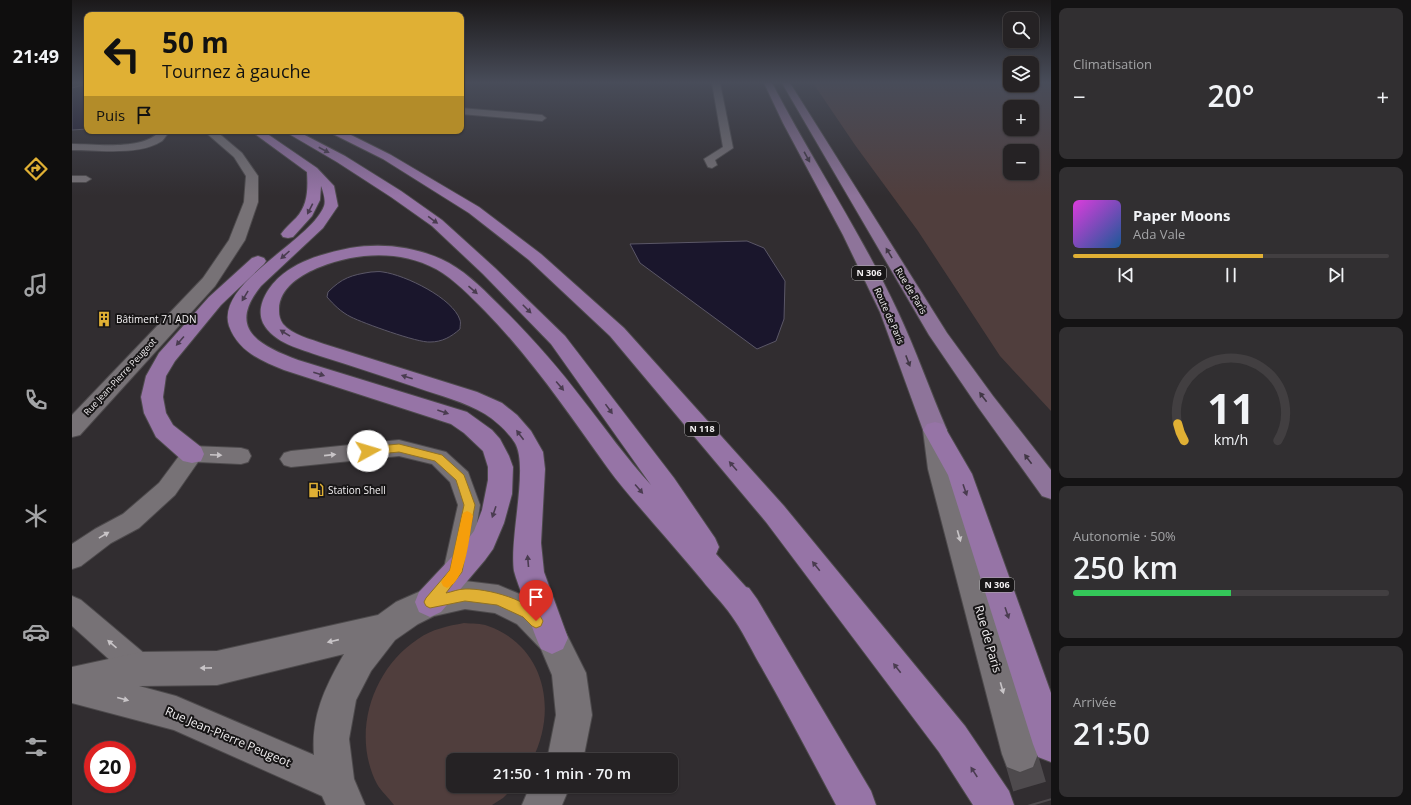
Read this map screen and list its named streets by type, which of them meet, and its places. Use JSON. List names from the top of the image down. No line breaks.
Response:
{"streets":{"highway":["N 306","N 118"],"main road":["Rue de Paris","Route de Paris"],"street":["Rue Jean-Pierre Peugeot"]},"crossings":[["N 306","Rue de Paris"],["N 306","Route de Paris"],["Rue de Paris","Route de Paris"]],"one_way":["Route de Paris","Rue Jean-Pierre Peugeot"],"places":{"building":["Bâtiment 71 ADN"],"fuel station":["Station Shell"]},"page":{"tabs":"21:49","tile":["Climatisation",["Autonomie · 50%","250 km"],["Arrivée","21:50"]],"map_buttons":["+","−"],"turn":["50 m","Tournez à gauche"],"heat":["−","20°","+"],"then":"Puis","song":["Paper Moons","Ada Vale"],"limit":"20","trip":"21:50 · 1 min · 70 m","gauge":["11","km/h"]}}
